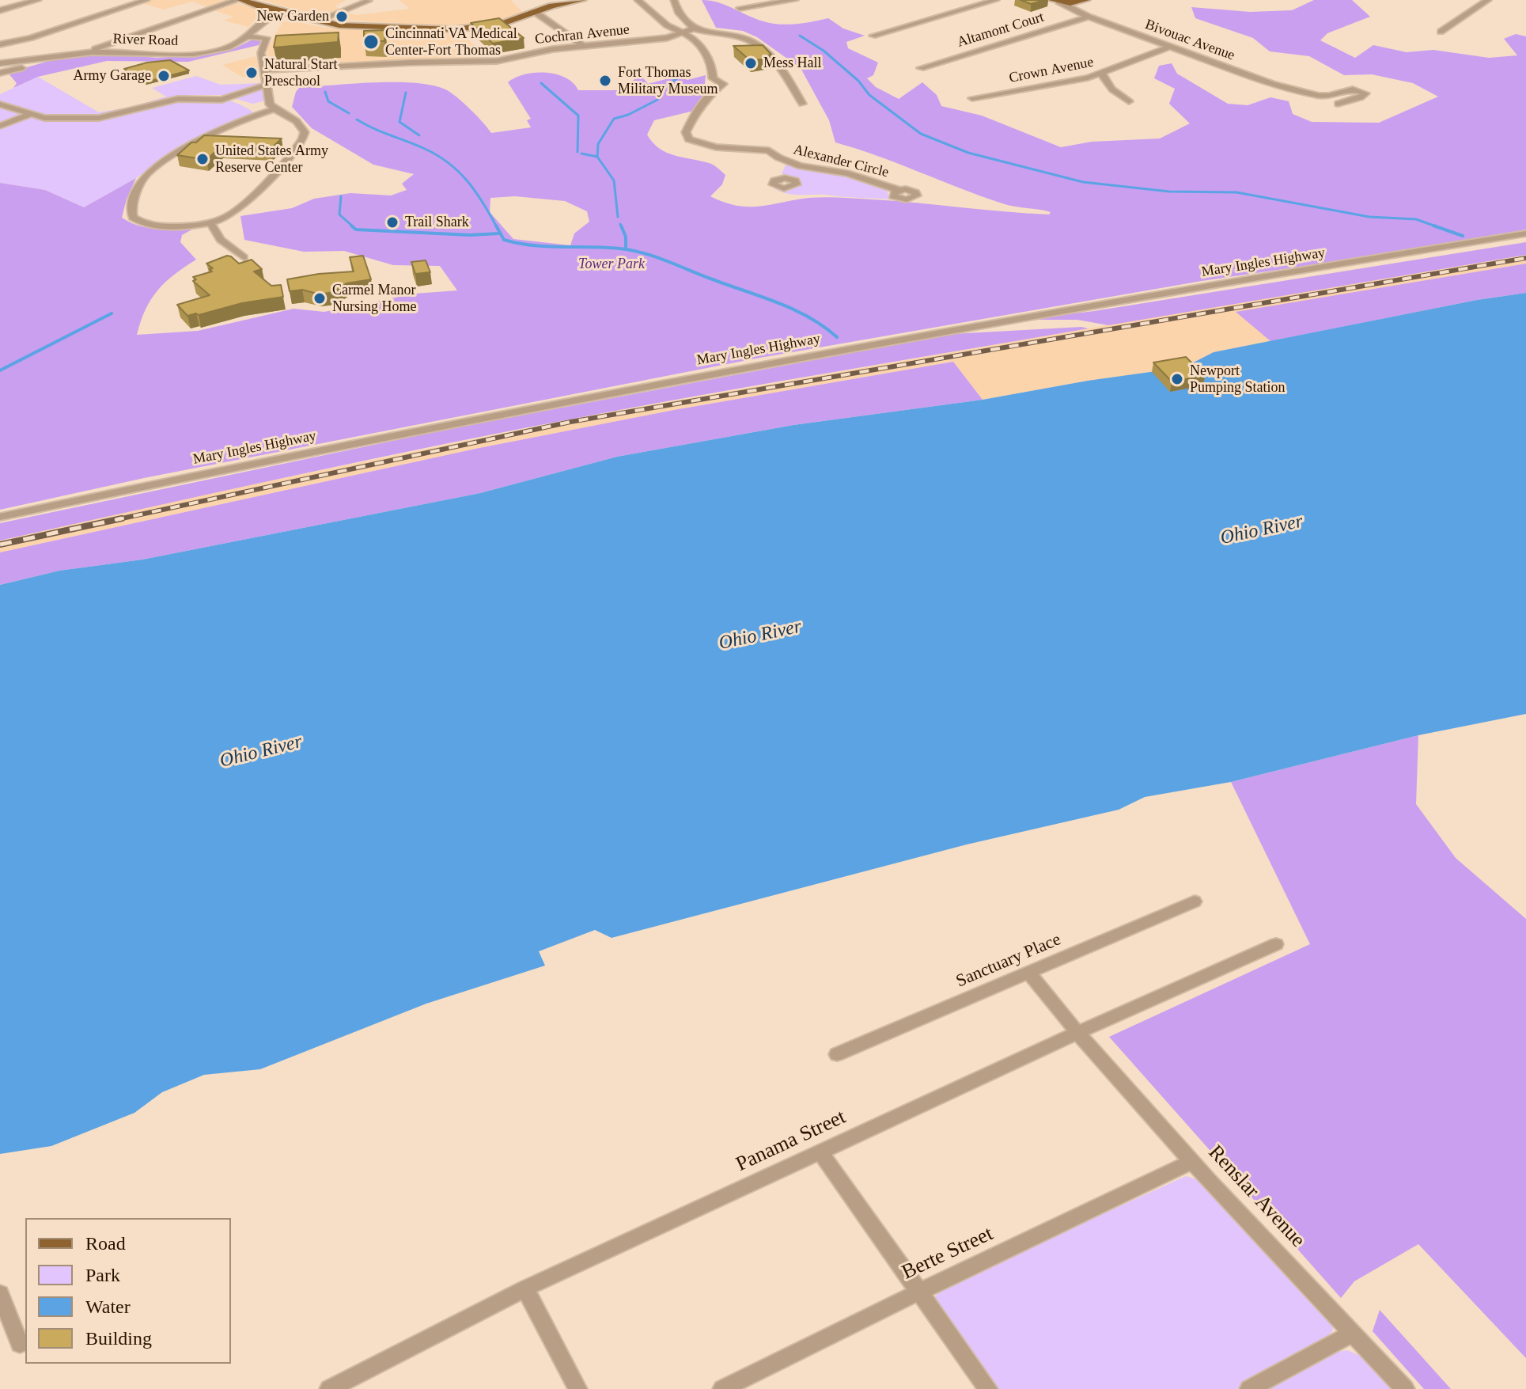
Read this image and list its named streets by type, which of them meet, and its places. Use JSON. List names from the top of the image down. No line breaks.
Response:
{"streets":{"street":["Altamont Court","Cochran Avenue","River Road","Bivouac Avenue","Crown Avenue","Alexander Circle","Mary Ingles Highway","Sanctuary Place","Panama Street","Renslar Avenue","Berte Street"]},"crossings":[["Altamont Court","Bivouac Avenue"],["Cochran Avenue","Alexander Circle"],["Bivouac Avenue","Crown Avenue"],["Sanctuary Place","Renslar Avenue"],["Panama Street","Renslar Avenue"],["Renslar Avenue","Berte Street"]],"water":["Ohio River"],"parks":["Tower Park"],"places":["New Garden","Cincinnati VA Medical Center-Fort Thomas","Mess Hall","Natural Start Preschool","Army Garage","Fort Thomas Military Museum","United States Army Reserve Center","Trail Shark","Carmel Manor Nursing Home","Newport Pumping Station"],"legend":["Road","Park","Water","Building"]}
